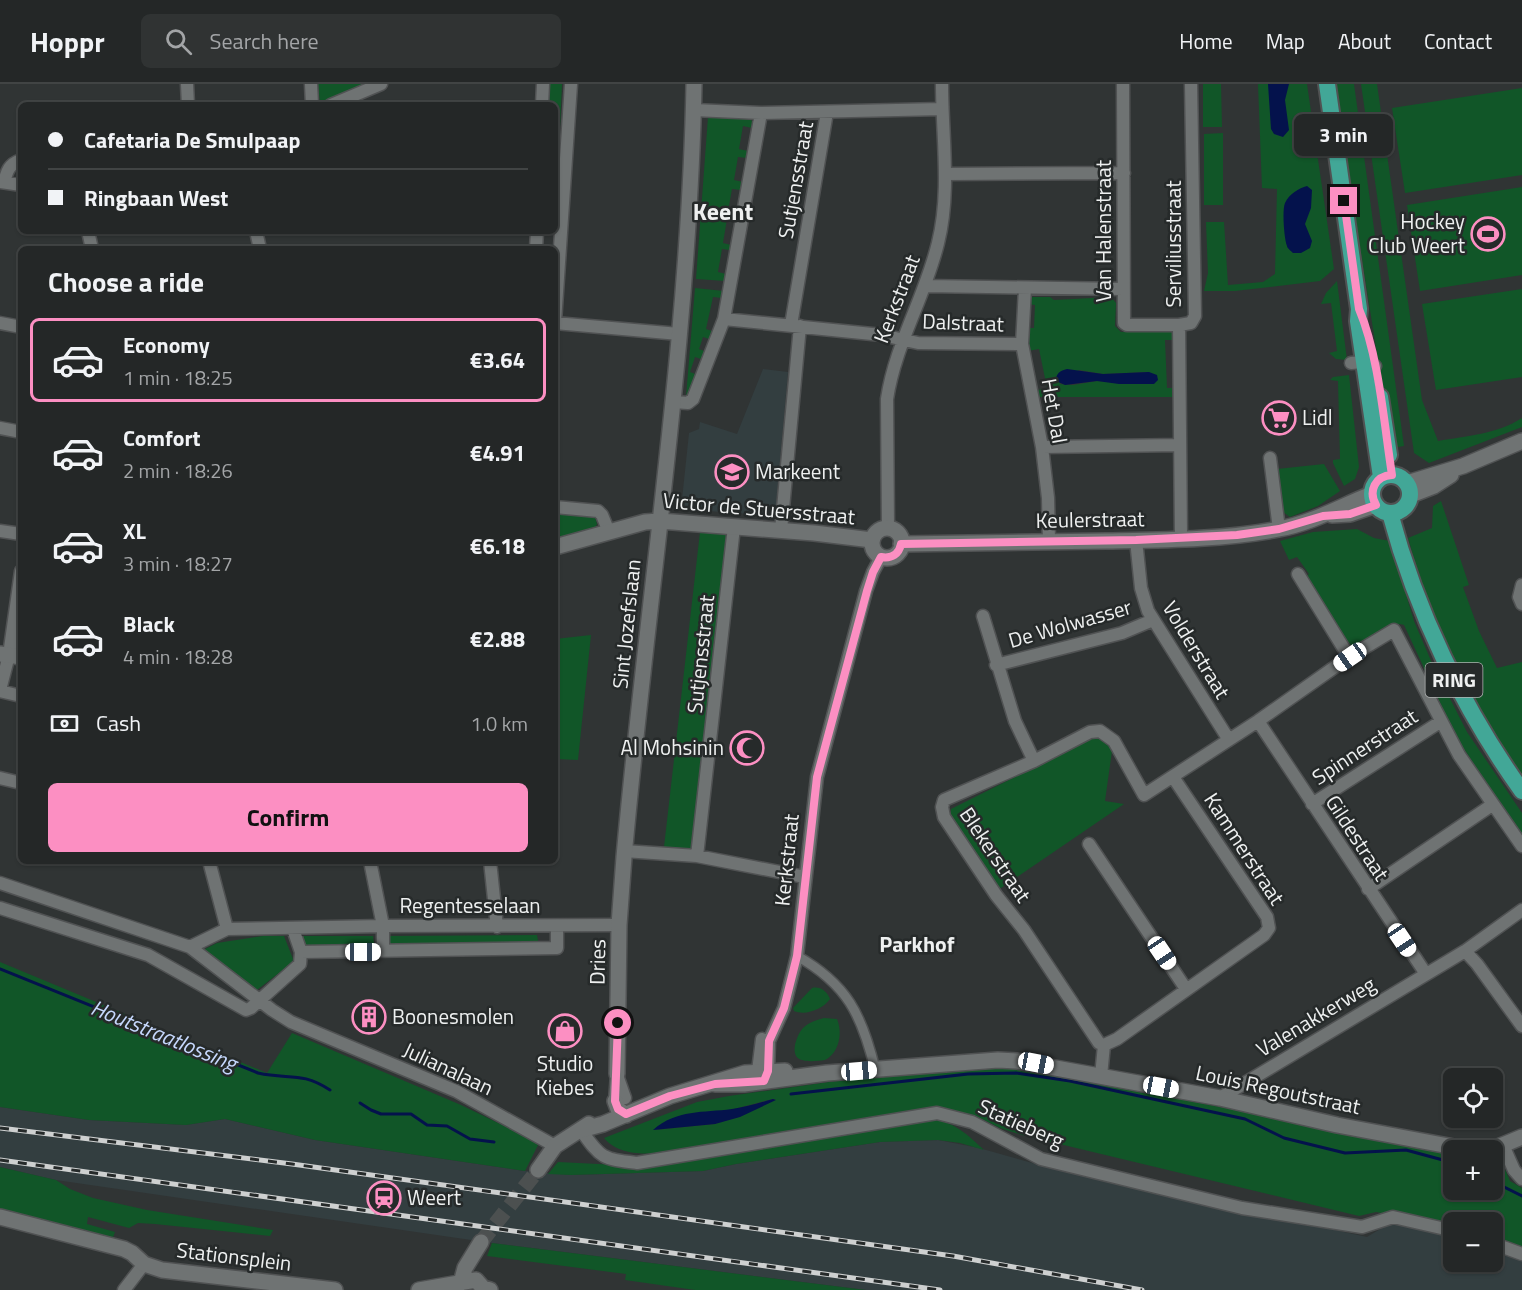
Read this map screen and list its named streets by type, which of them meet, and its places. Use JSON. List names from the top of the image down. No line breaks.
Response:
{"streets":{"main road":["RING"],"street":["Sutjensstraat","Van Halenstraat","Serviliusstraat","Kerkstraat","Dalstraat","Het Dal","Victor de Stuersstraat","Keulerstraat","Sint Jozefslaan","De Wolwasser","Volderstraat","Spinnerstraat","Gildestraat","Kammerstraat","Blekerstraat","Regentesselaan","Dries","Valenakkerweg","Julianalaan","Louis Regoutstraat","Statieberg","Stationsplein"]},"crossings":[["Sutjensstraat","Dalstraat"],["Sutjensstraat","Victor de Stuersstraat"],["Van Halenstraat","Serviliusstraat"],["Serviliusstraat","Keulerstraat"],["Kerkstraat","Dalstraat"],["Kerkstraat","Victor de Stuersstraat"],["Kerkstraat","Keulerstraat"],["Kerkstraat","Louis Regoutstraat"],["Dalstraat","Het Dal"],["Het Dal","Keulerstraat"],["Victor de Stuersstraat","Keulerstraat"],["Victor de Stuersstraat","Sint Jozefslaan"],["Keulerstraat","Volderstraat"],["Keulerstraat","RING"],["Sint Jozefslaan","Dries"],["De Wolwasser","Volderstraat"],["Spinnerstraat","Gildestraat"],["Gildestraat","Valenakkerweg"],["Kammerstraat","Blekerstraat"],["Regentesselaan","Dries"],["Regentesselaan","Julianalaan"],["Dries","Louis Regoutstraat"],["Valenakkerweg","Louis Regoutstraat"],["Julianalaan","Louis Regoutstraat"],["Louis Regoutstraat","Statieberg"]],"districts":["Keent","Parkhof"],"water":["Houtstraatlossing"],"places":{"sports":["Hockey Club Weert"],"supermarket":["Lidl"],"school or university":["Markeent"],"mosque":["Al Mohsinin"],"building":["Boonesmolen"],"shop":["Studio Kiebes"],"station":["Weert"]},"page":{"header":"Hoppr","search":"Search here","nav":["Home","Map","About","Contact"],"banner":["Cafetaria De Smulpaap","Ringbaan West"],"bubble":"3 min","heading":"Choose a ride","list":[{"name":"Economy","note":"1 min · 18:25","value":"€3.64"},{"name":"Comfort","note":"2 min · 18:26","value":"€4.91"},{"name":"XL","note":"3 min · 18:27","value":"€6.18"},{"name":"Black","note":"4 min · 18:28","value":"€2.88"}],"pay":["Cash","1.0 km"],"buttons":"Confirm","map_buttons":["+","−"]}}
